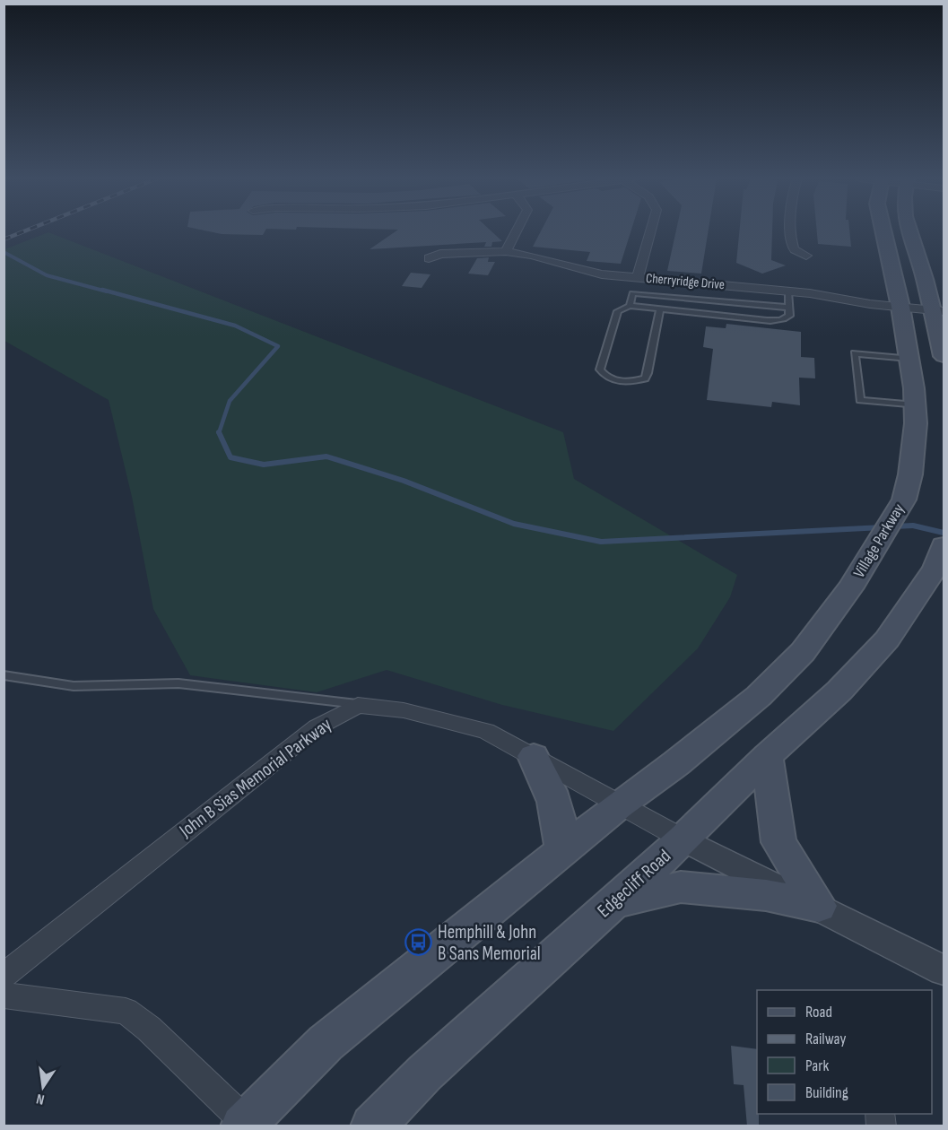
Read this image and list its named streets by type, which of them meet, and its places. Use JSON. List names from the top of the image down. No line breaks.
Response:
{"streets":{"main road":["Village Parkway","Edgecliff Road"],"street":["Cherryridge Drive","John B Sias Memorial Parkway"]},"crossings":[["Cherryridge Drive","Village Parkway"]],"places":{"bus stop":["Hemphill & John B Sans Memorial"]},"legend":["Road","Railway","Park","Building"],"north":"bottom"}
